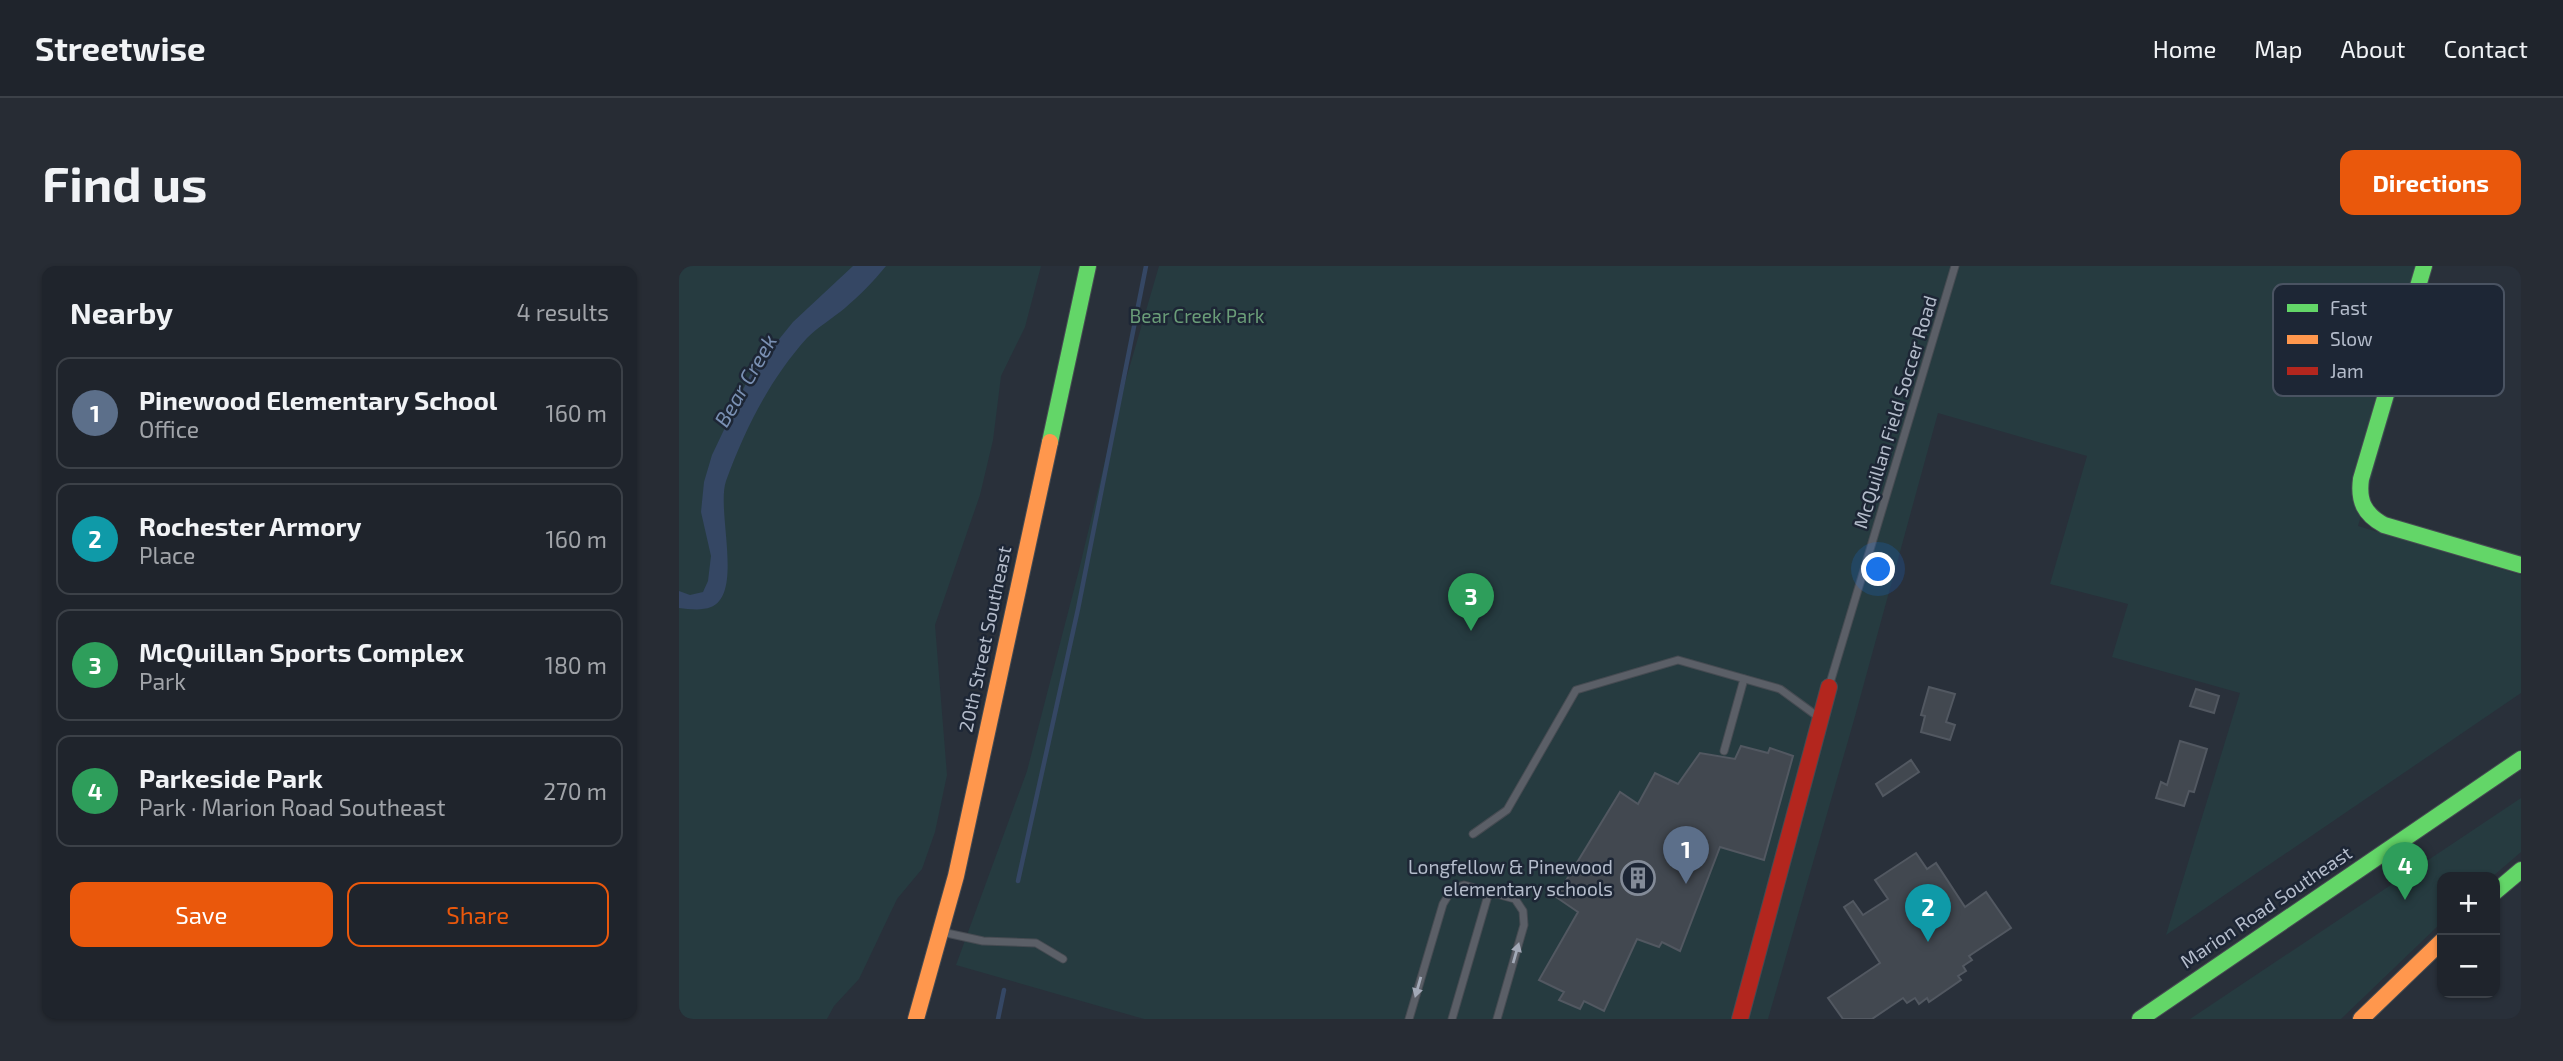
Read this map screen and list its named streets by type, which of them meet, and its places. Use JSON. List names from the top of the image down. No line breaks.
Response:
{"streets":{"street":["20th Street Southeast","Marion Road Southeast"],"lane":["McQuillan Field Soccer Road"]},"water":["Bear Creek"],"parks":["Bear Creek Park"],"places":{"building":["Longfellow & Pinewood elementary schools"]},"legend":["Fast","Slow","Jam"],"page":{"header":"Streetwise","nav":["Home","Map","About","Contact"],"buttons":["Directions",["Save","Share"]],"title":"Find us","heading":["Nearby","4 results"],"list":[{"mark":"1","name":"Pinewood Elementary School","note":"Office","value":"160 m"},{"mark":"2","name":"Rochester Armory","note":"Place","value":"160 m"},{"mark":"3","name":"McQuillan Sports Complex","note":"Park","value":"180 m"},{"mark":"4","name":"Parkeside Park","note":"Park · Marion Road Southeast","value":"270 m"}],"pins":["3","1","4","2"],"map_buttons":["+","−"]}}
